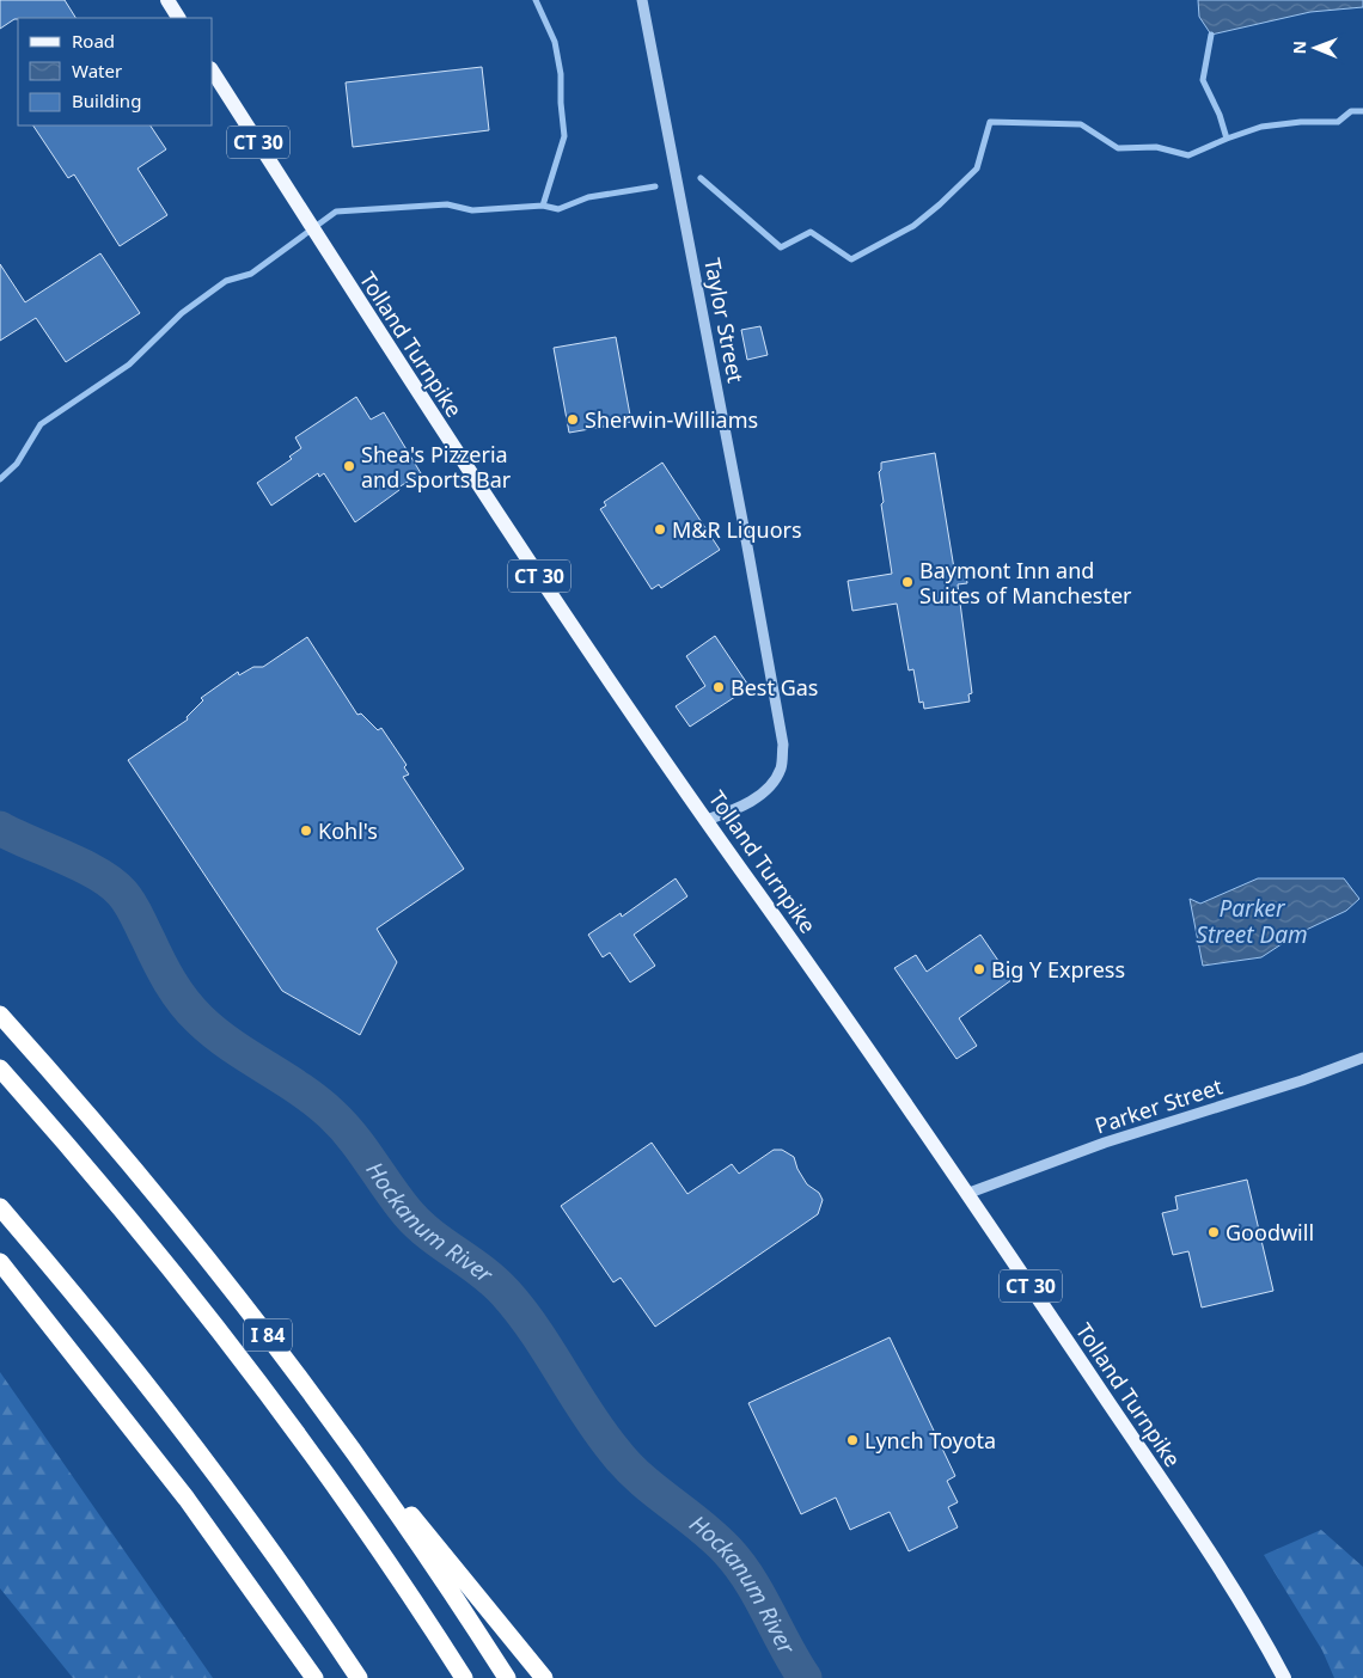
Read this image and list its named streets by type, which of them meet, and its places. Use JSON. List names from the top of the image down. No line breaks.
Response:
{"streets":{"highway":["I 84"],"main road":["CT 30","Tolland Turnpike"],"street":["Taylor Street","Parker Street"]},"crossings":[["Taylor Street","Tolland Turnpike"],["Tolland Turnpike","Parker Street"]],"water":["Parker Street Dam","Hockanum River"],"places":["Sherwin-Williams","Shea's Pizzeria and Sports Bar","M&R Liquors","Baymont Inn and Suites of Manchester","Best Gas","Kohl's","Big Y Express","Goodwill","Lynch Toyota"],"legend":["Road","Water","Building"],"north":"left"}
